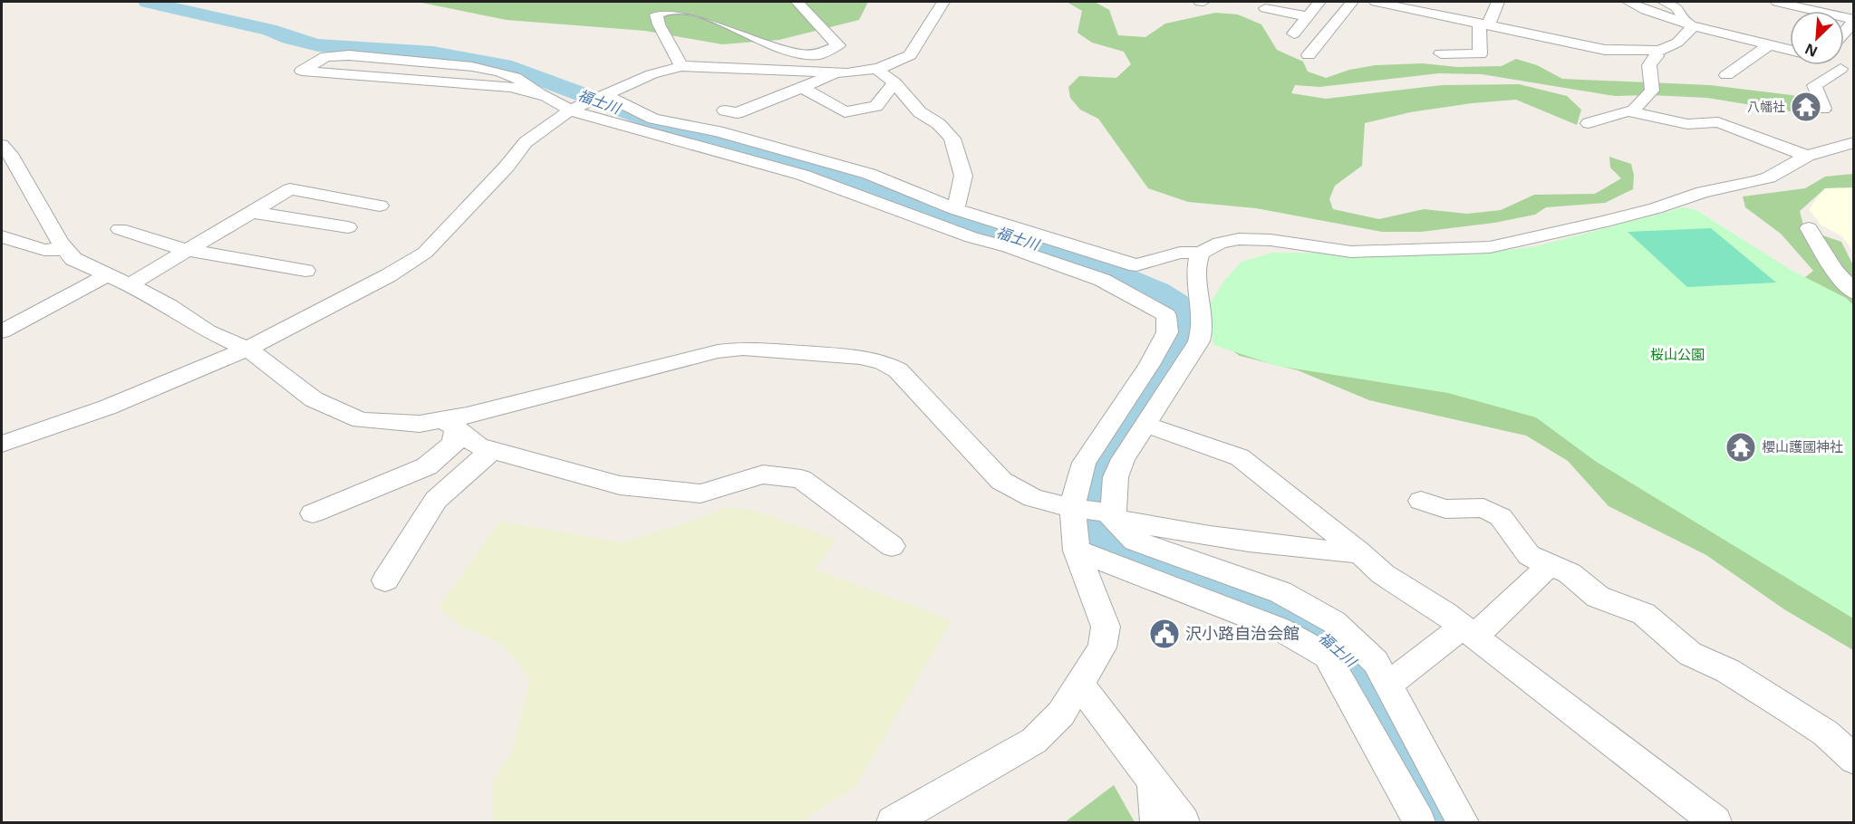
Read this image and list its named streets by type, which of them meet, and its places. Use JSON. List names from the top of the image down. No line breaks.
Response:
{"water":["福士川"],"parks":["桜山公園"],"places":{"temple":["八幡社","櫻山護國神社"],"public building":["沢小路自治会館"]},"north":"bottom left"}
